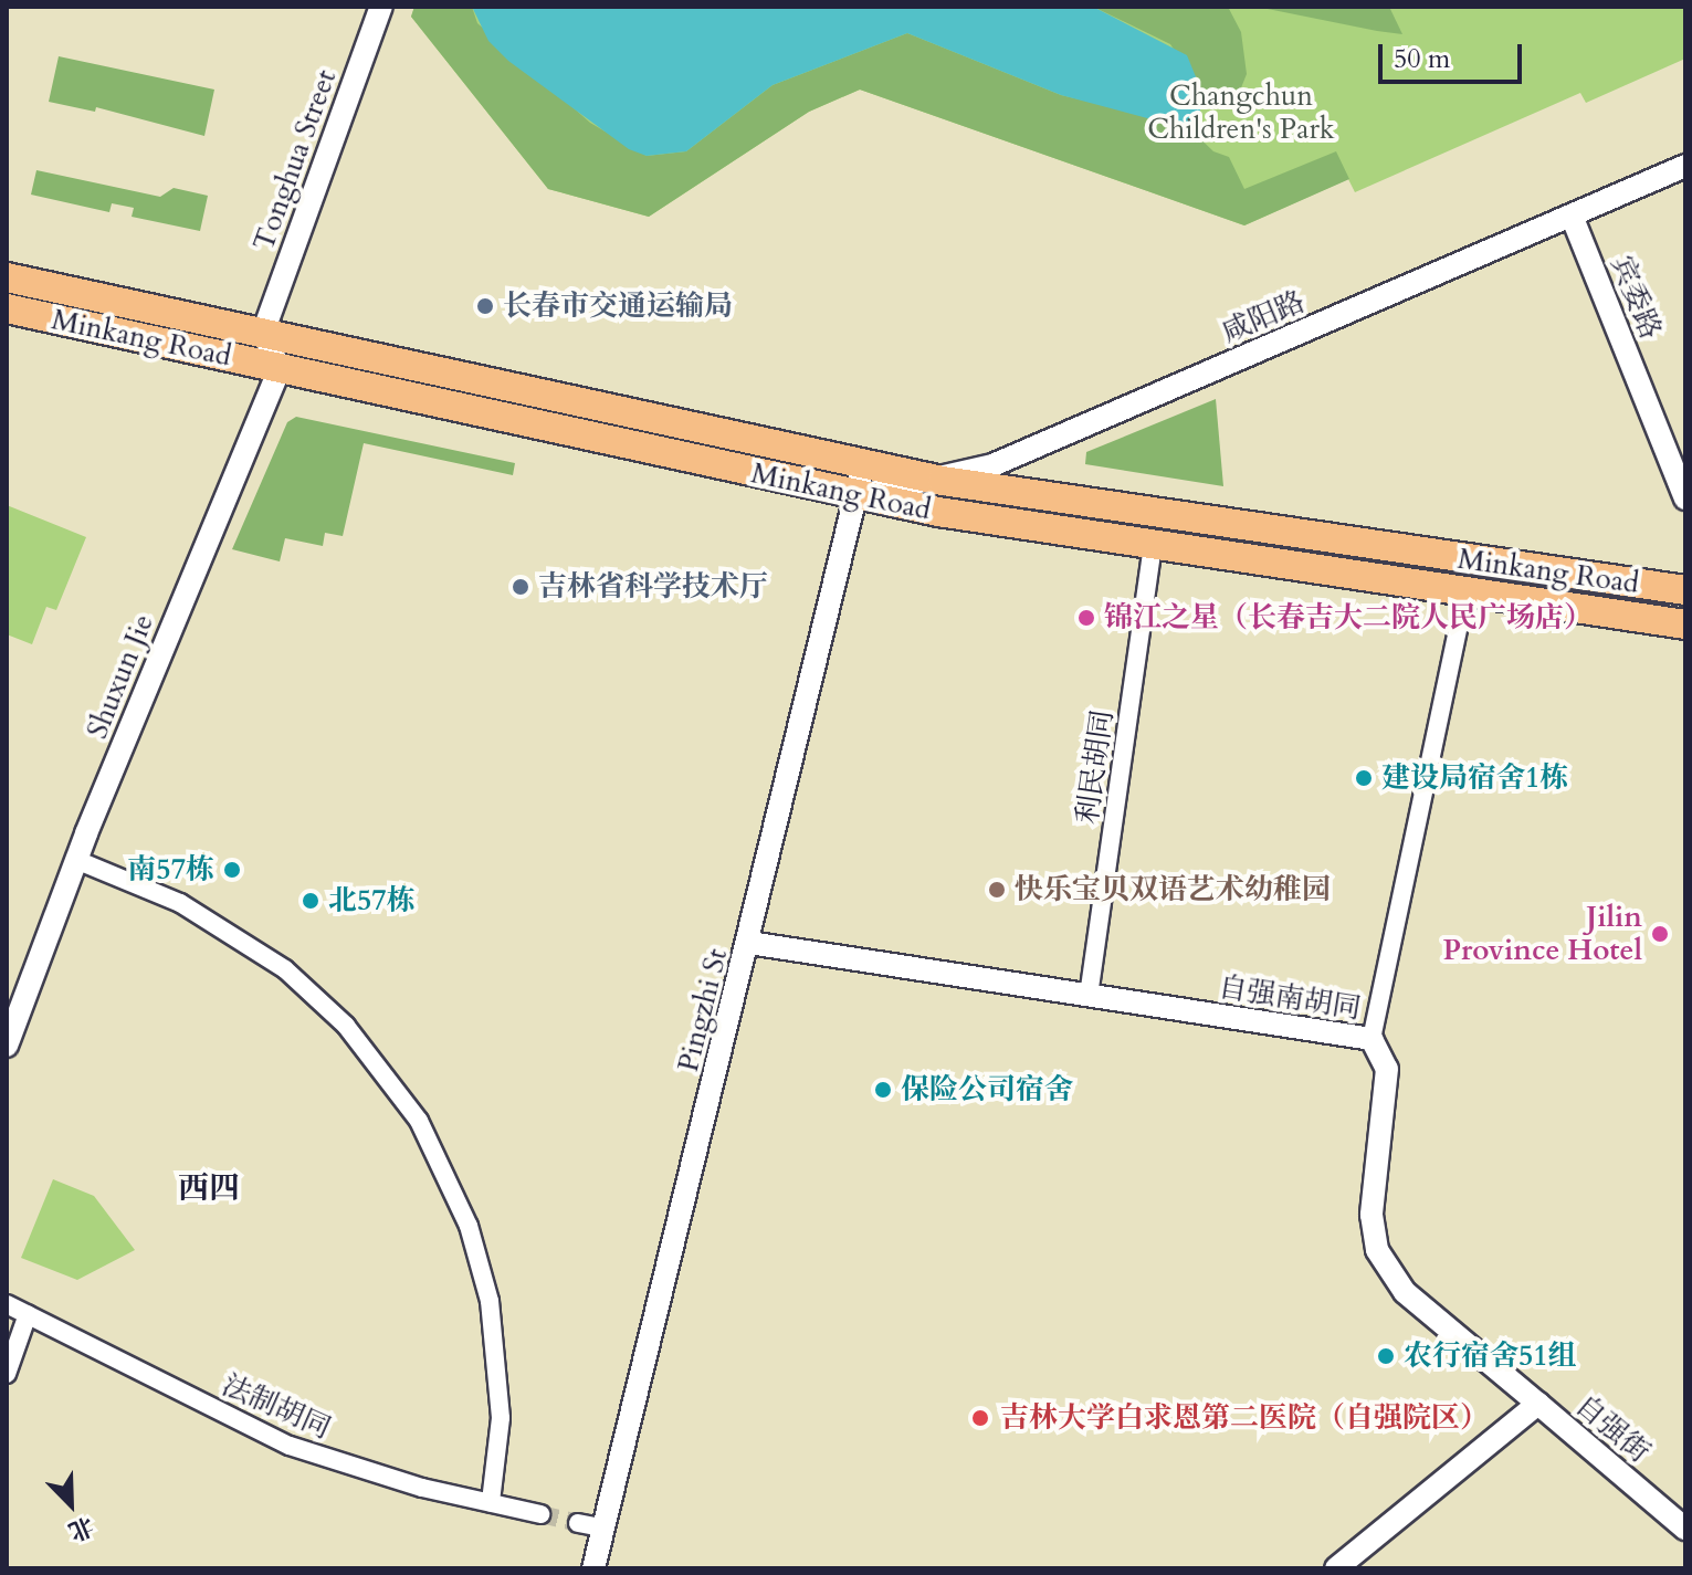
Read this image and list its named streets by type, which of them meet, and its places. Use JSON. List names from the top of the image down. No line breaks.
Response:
{"streets":{"main road":["Minkang Road"],"street":["Tonghua Street","宾委路","咸阳路","Shuxun Jie","利民胡同","自强南胡同","Pingzhi St","法制胡同","自强街"]},"crossings":[["Tonghua Street","Minkang Road"],["宾委路","咸阳路"],["咸阳路","Minkang Road"],["咸阳路","Pingzhi St"],["Minkang Road","Shuxun Jie"],["Minkang Road","利民胡同"],["Minkang Road","自强南胡同"],["Minkang Road","Pingzhi St"],["利民胡同","自强南胡同"],["自强南胡同","Pingzhi St"]],"districts":["西四"],"parks":["Changchun Children's Park"],"places":["长春市交通运输局","吉林省科学技术厅","锦江之星（长春吉大二院人民广场店）","建设局宿舍1栋","南57栋","快乐宝贝双语艺术幼稚园","北57栋","Jilin Province Hotel","保险公司宿舍","农行宿舍51组","吉林大学白求恩第二医院（自强院区）"],"scale_bar":"50 m","north":"bottom right"}
